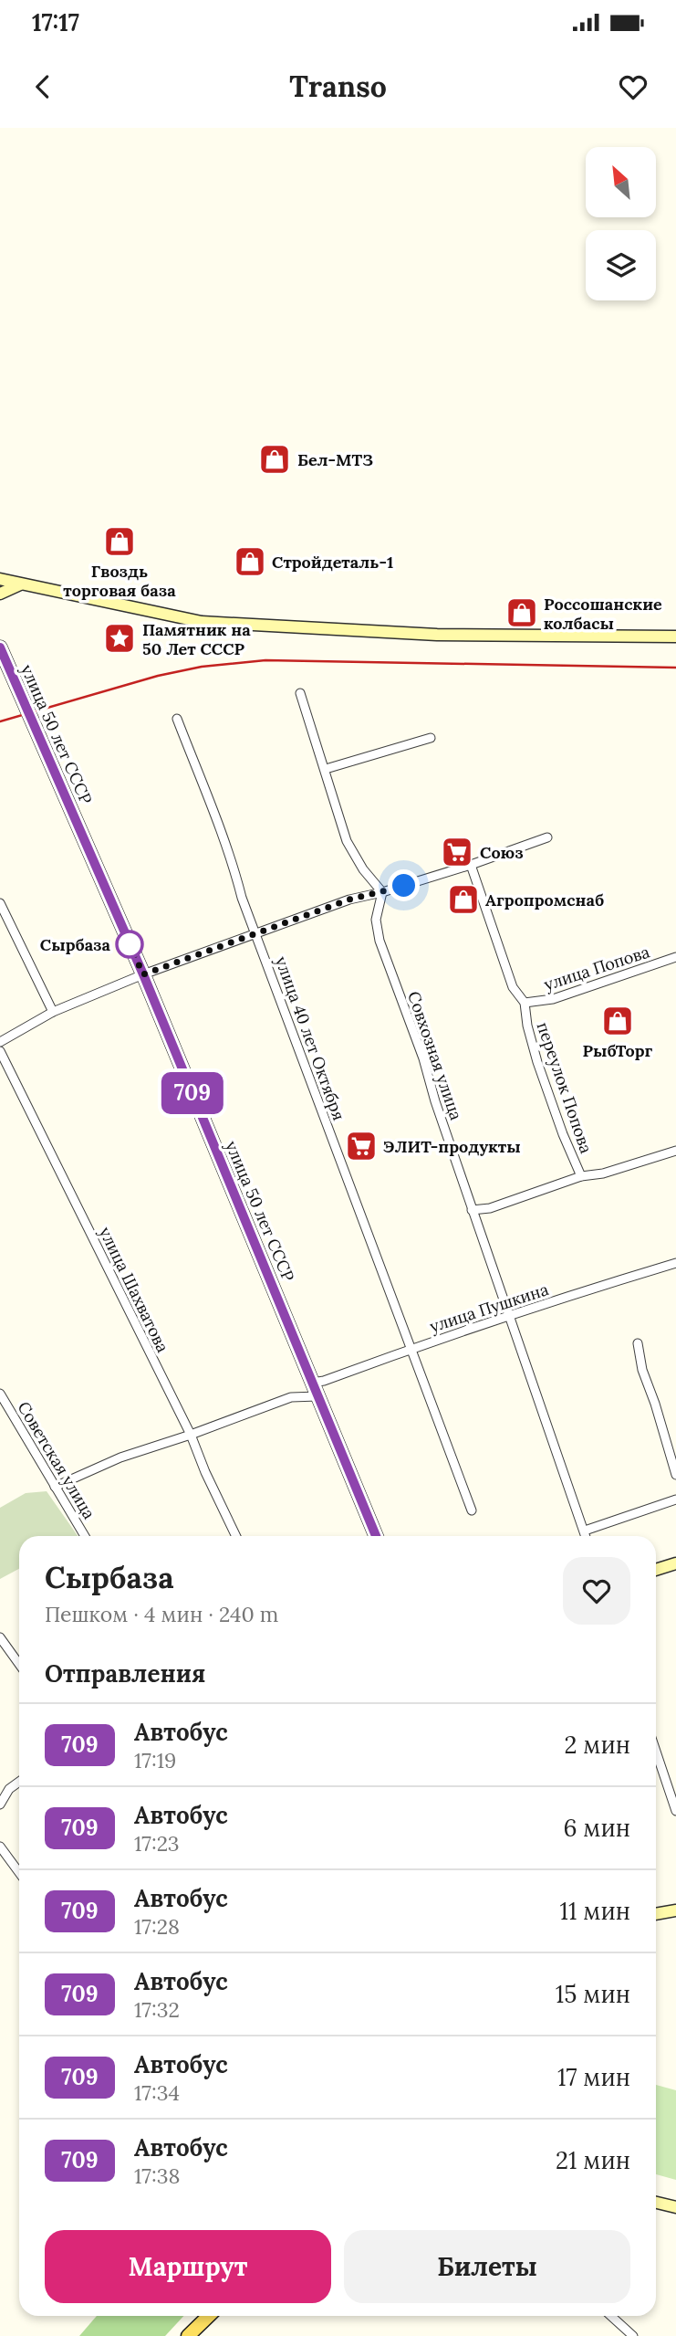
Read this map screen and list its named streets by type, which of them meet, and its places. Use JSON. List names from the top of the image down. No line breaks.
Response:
{"streets":{"main road":["улица 50 лет СССР"],"street":["улица Попова","улица 40 лет Октября","Совхозная улица","переулок Попова","улица Шахватова","улица Пушкина","Советская улица"]},"crossings":[["улица 50 лет СССР","улица Пушкина"],["улица Попова","переулок Попова"],["улица 40 лет Октября","улица Пушкина"],["Совхозная улица","улица Пушкина"]],"places":{"shop":["Бел-МТЗ","Гвоздь торговая база","Стройдеталь-1","Россошанские колбасы","Агропромснаб","РыбТорг"],"place":["Памятник на 50 Лет СССР"],"supermarket":["Союз","ЭЛИТ-продукты"],"other":["Сырбаза"]},"lines":["bus line 709"],"north":"top left","page":{"status":"17:17","header":"Transo","on_map":"709","heading":[["Сырбаза","Пешком · 4 мин · 240 m"],"Отправления"],"list":[{"mark":"709","name":"Автобус","note":"17:19","value":"2 мин"},{"mark":"709","name":"Автобус","note":"17:23","value":"6 мин"},{"mark":"709","name":"Автобус","note":"17:28","value":"11 мин"},{"mark":"709","name":"Автобус","note":"17:32","value":"15 мин"},{"mark":"709","name":"Автобус","note":"17:34","value":"17 мин"},{"mark":"709","name":"Автобус","note":"17:38","value":"21 мин"}],"buttons":["Маршрут","Билеты"]}}
